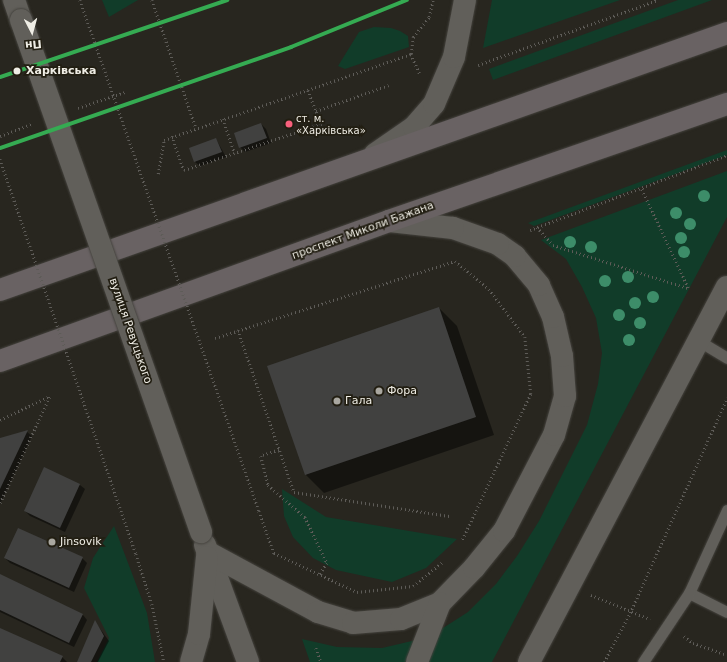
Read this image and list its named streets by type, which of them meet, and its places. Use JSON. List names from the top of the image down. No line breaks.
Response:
{"streets":{"highway":["проспект Миколи Бажана"],"street":["вулиця Ревуцького"]},"places":["Харківська","ст. м. «Харківська»","Фора","Гала","Jinsovik"],"north":"bottom"}
